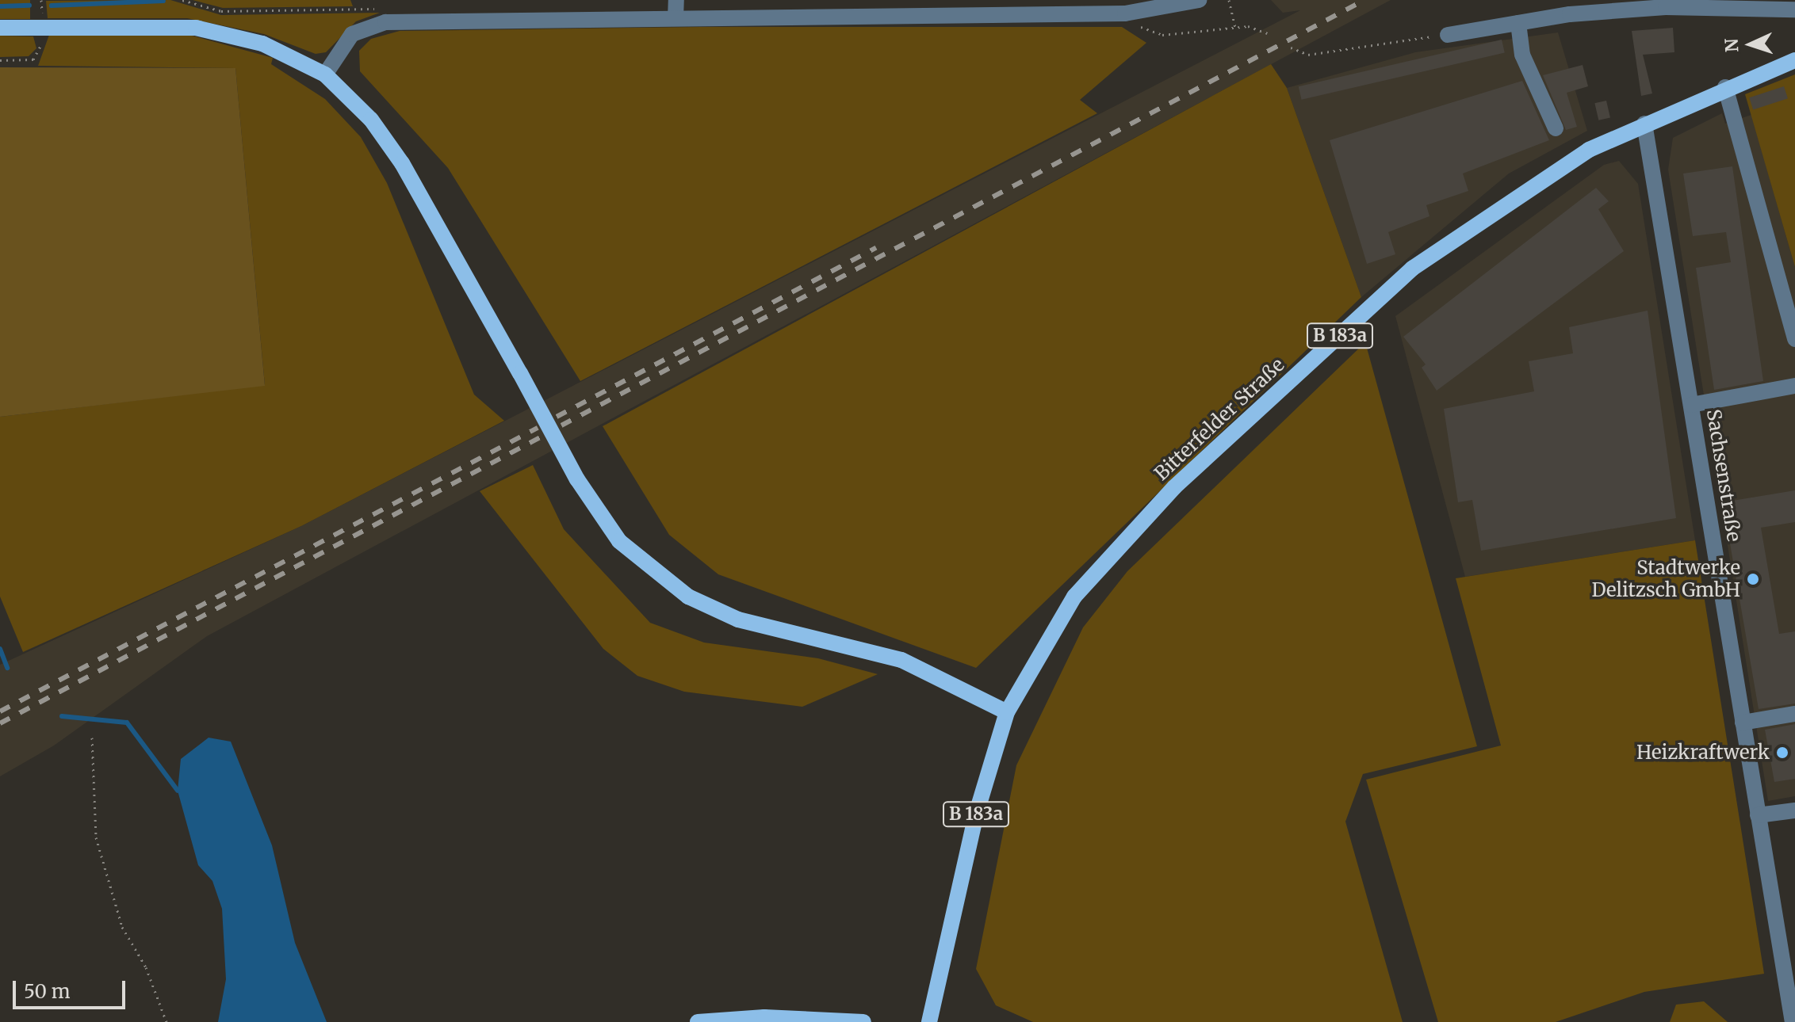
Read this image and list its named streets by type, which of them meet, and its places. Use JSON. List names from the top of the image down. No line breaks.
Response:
{"streets":{"main road":["B 183a","Bitterfelder Straße"],"street":["Sachsenstraße"]},"crossings":[["Bitterfelder Straße","Sachsenstraße"]],"places":["Stadtwerke Delitzsch GmbH","Heizkraftwerk"],"scale_bar":"50 m","north":"left"}
